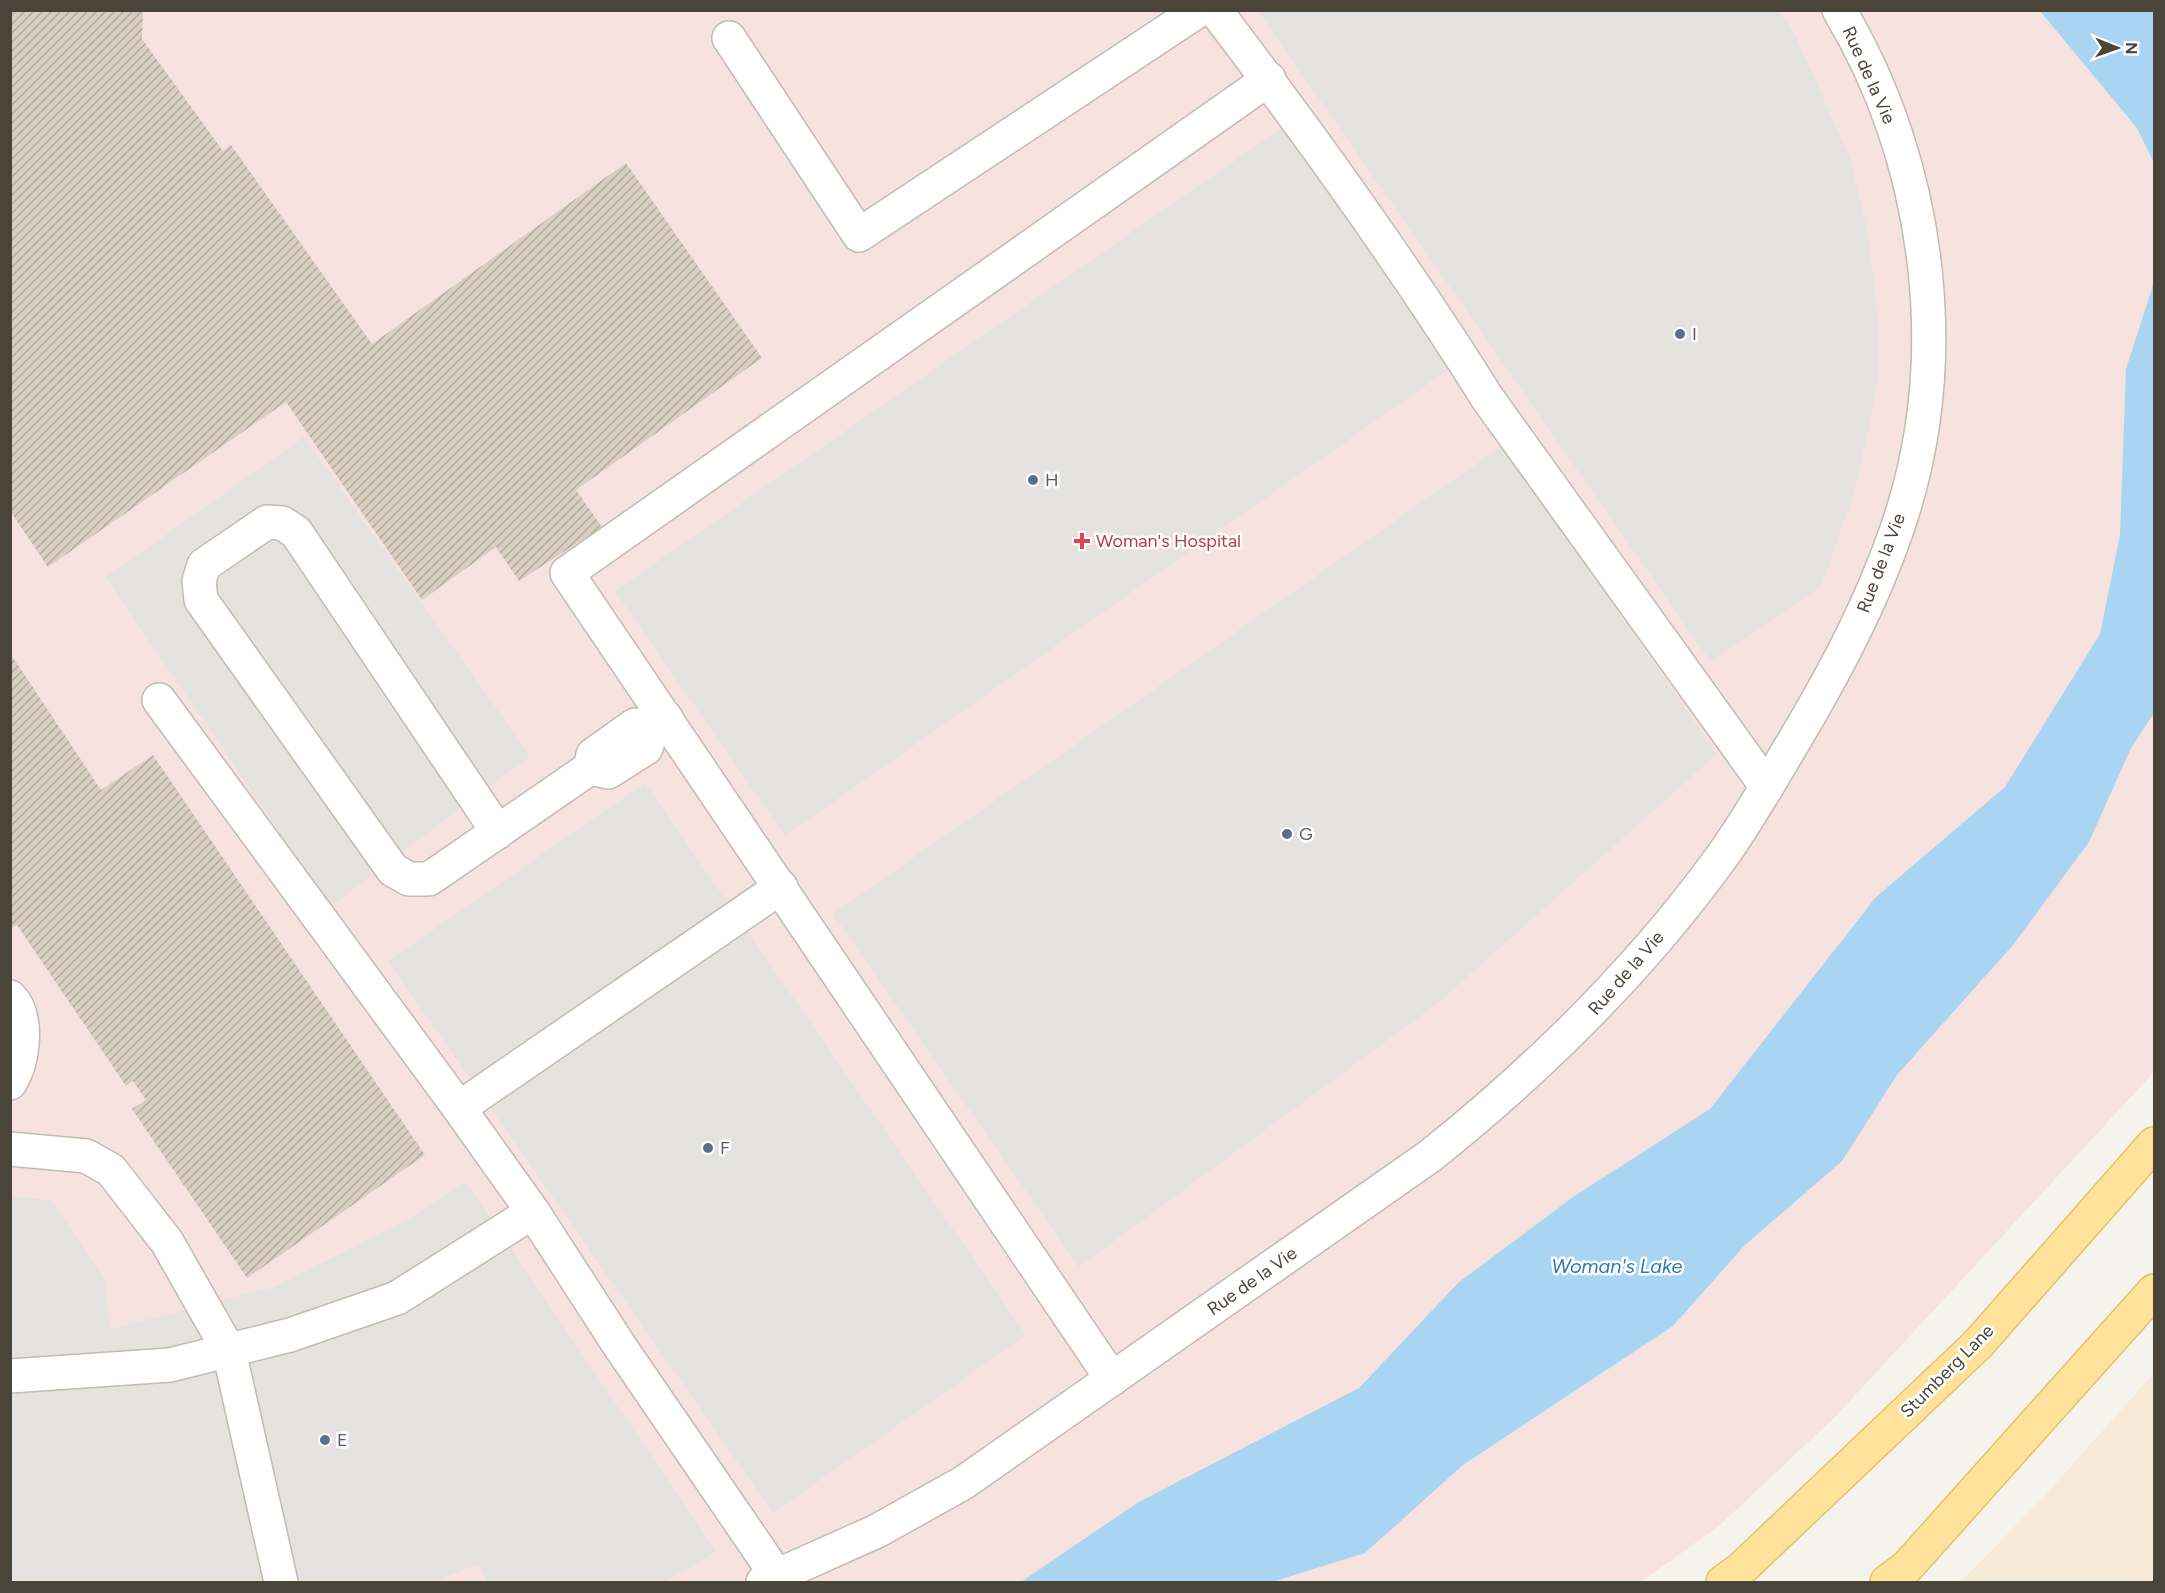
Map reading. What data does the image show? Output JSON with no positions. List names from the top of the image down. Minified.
{"streets":{"main road":["Stumberg Lane"],"street":["Rue de la Vie"]},"water":["Woman's Lake"],"places":{"other":["I","H","G","F","E"],"health":["Woman's Hospital"]},"north":"right"}
